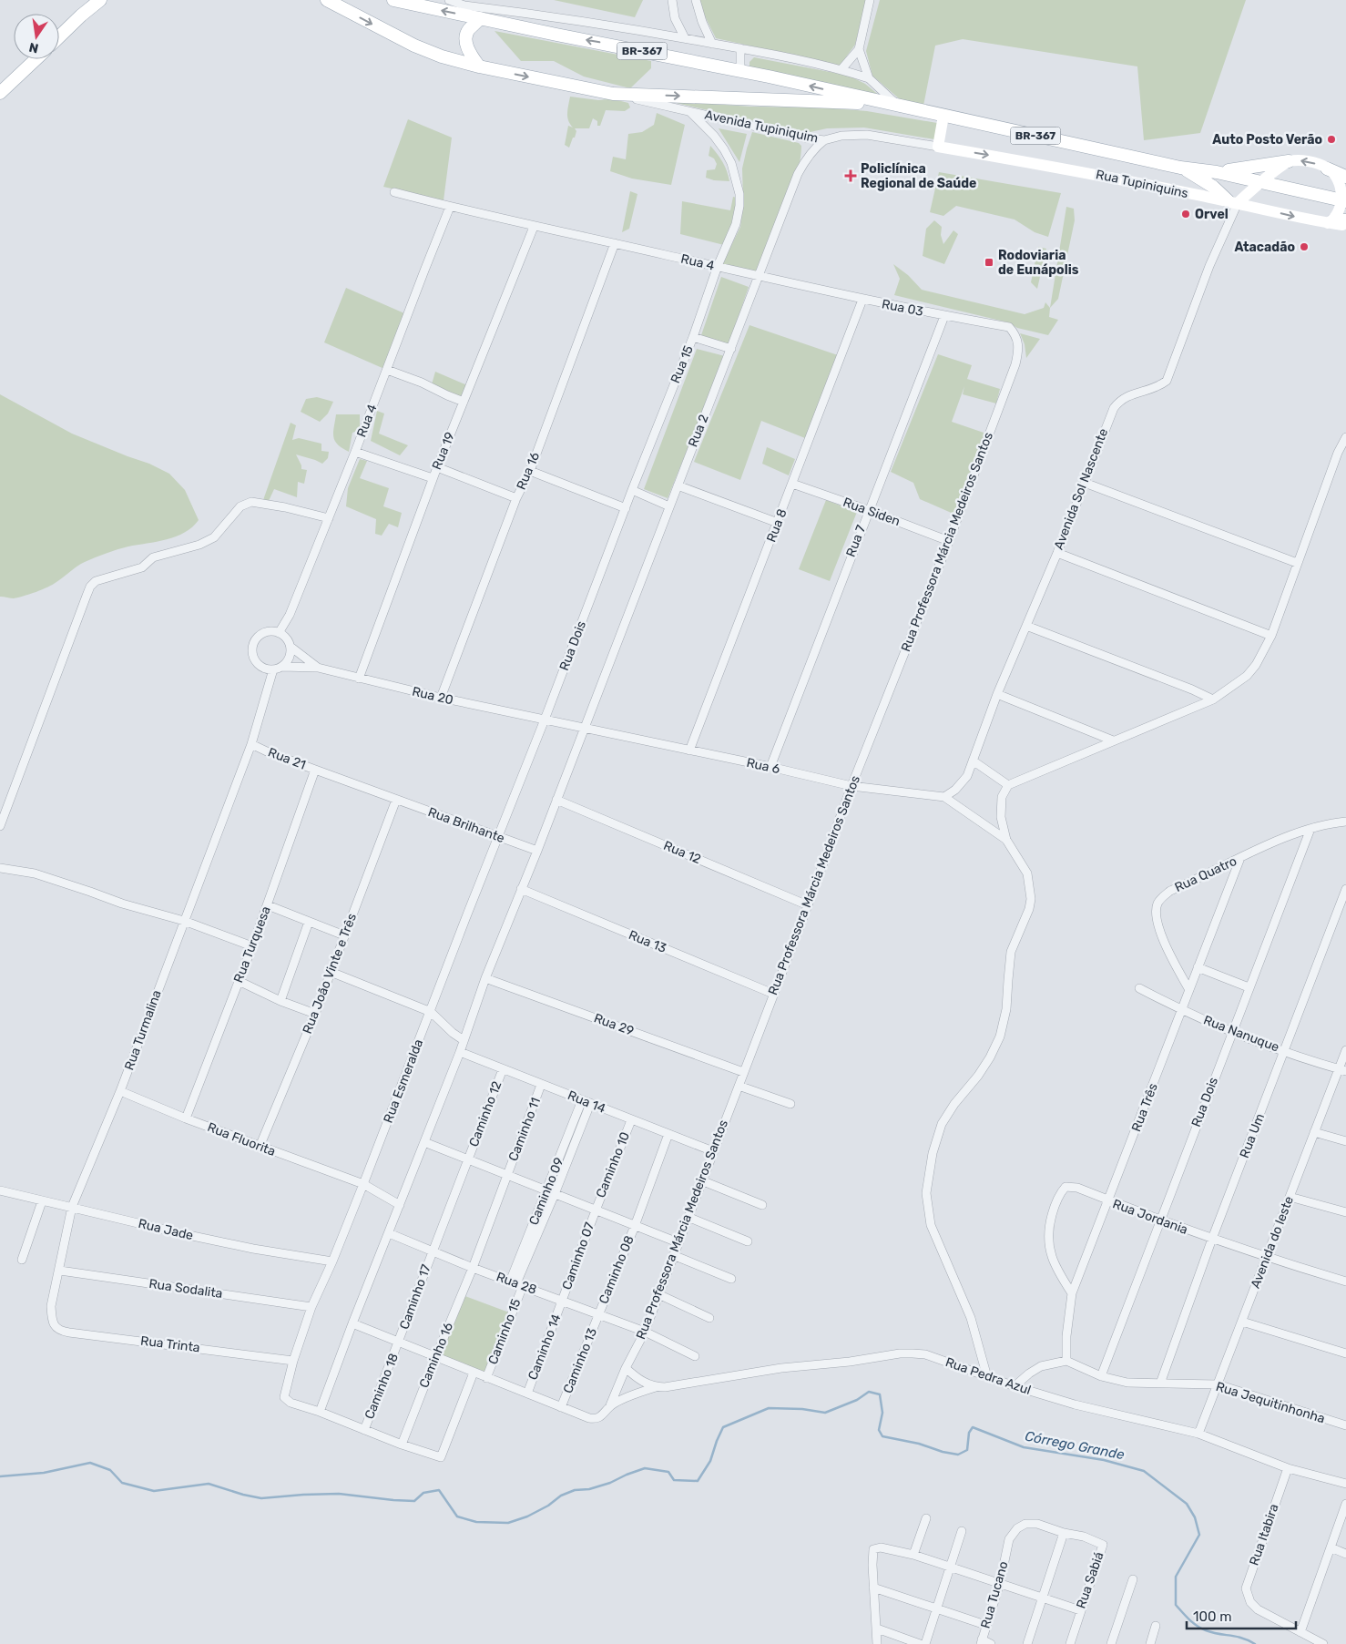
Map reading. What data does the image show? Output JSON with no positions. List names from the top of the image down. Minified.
{"streets":{"main road":["BR-367"],"street":["Avenida Tupiniquim","Rua Tupiniquins","Rua 4","Rua 03","Rua 15","Rua 2","Rua 19","Rua 16","Avenida Sol Nascente","Rua Siden","Rua 8","Rua 7","Rua Professora Márcia Medeiros Santos","Rua Dois","Rua 20","Rua 21","Rua 6","Rua Brilhante","Rua 12","Rua Quatro","Rua 13","Rua Turquesa","Rua João Vinte e Três","Rua 29","Rua Turmalina","Rua Nanuque","Rua Esmeralda","Rua 14","Rua Três","Caminho 12","Caminho 11","Rua Um","Rua Fluorita","Caminho 10","Caminho 09","Rua Jordania","Rua Jade","Avenida do leste","Caminho 07","Caminho 08","Rua 28","Rua Sodalita","Caminho 17","Caminho 15","Rua Trinta","Caminho 14","Caminho 16","Caminho 13","Rua Pedra Azul","Caminho 18","Rua Jequitinhonha","Rua Itabira","Rua Sabiá","Rua Tucano"]},"crossings":[["BR-367","Avenida Tupiniquim"],["Avenida Tupiniquim","Rua Tupiniquins"],["Avenida Tupiniquim","Rua 15"],["Avenida Tupiniquim","Rua 2"],["Rua Tupiniquins","Avenida Sol Nascente"],["Rua 4","Rua 03"],["Rua 4","Rua 15"],["Rua 4","Rua 2"],["Rua 4","Rua 19"],["Rua 4","Rua 16"],["Rua 4","Rua 20"],["Rua 4","Rua 21"],["Rua 03","Rua 2"],["Rua 03","Rua 8"],["Rua 03","Rua 7"],["Rua 03","Rua Professora Márcia Medeiros Santos"],["Rua 15","Rua Dois"],["Rua 2","Rua 20"],["Rua 2","Rua 6"],["Rua 2","Rua Brilhante"],["Rua 2","Rua 12"],["Rua 2","Rua 13"],["Rua 2","Rua 29"],["Rua 2","Rua Esmeralda"],["Rua 2","Rua 14"],["Rua 2","Rua Fluorita"],["Rua 2","Rua 28"],["Rua 19","Rua 20"],["Rua 16","Rua 20"],["Avenida Sol Nascente","Rua 6"],["Rua Siden","Rua 8"],["Rua Siden","Rua 7"],["Rua Siden","Rua Professora Márcia Medeiros Santos"],["Rua 8","Rua 6"],["Rua 7","Rua 6"],["Rua Professora Márcia Medeiros Santos","Rua 6"],["Rua Professora Márcia Medeiros Santos","Rua 12"],["Rua Professora Márcia Medeiros Santos","Rua 13"],["Rua Professora Márcia Medeiros Santos","Rua 29"],["Rua Professora Márcia Medeiros Santos","Rua 14"],["Rua Professora Márcia Medeiros Santos","Rua 28"],["Rua Dois","Rua 20"],["Rua Dois","Rua Quatro"],["Rua Dois","Rua Nanuque"],["Rua Dois","Rua Esmeralda"],["Rua Dois","Rua Jordania"],["Rua Dois","Rua Jequitinhonha"],["Rua 20","Rua 21"],["Rua 20","Rua 6"],["Rua 21","Rua Brilhante"],["Rua 21","Rua Turquesa"],["Rua 21","Rua João Vinte e Três"],["Rua 21","Rua Turmalina"],["Rua Brilhante","Rua João Vinte e Três"],["Rua Brilhante","Rua Esmeralda"],["Rua Quatro","Rua Três"],["Rua Turquesa","Rua Fluorita"],["Rua João Vinte e Três","Rua Fluorita"],["Rua Turmalina","Rua Fluorita"],["Rua Turmalina","Rua Jade"],["Rua Turmalina","Rua Sodalita"],["Rua Turmalina","Rua Trinta"],["Rua Nanuque","Rua Três"],["Rua Nanuque","Rua Um"],["Rua Nanuque","Avenida do leste"],["Rua Esmeralda","Rua Fluorita"],["Rua Esmeralda","Rua Jade"],["Rua Esmeralda","Rua Sodalita"],["Rua Esmeralda","Rua Trinta"],["Rua 14","Caminho 12"],["Rua 14","Caminho 11"],["Rua 14","Caminho 10"],["Rua 14","Caminho 09"],["Rua Três","Rua Jordania"],["Rua Três","Rua Jequitinhonha"],["Caminho 12","Rua 28"],["Caminho 12","Caminho 17"],["Caminho 11","Rua 28"],["Caminho 11","Caminho 16"],["Rua Um","Rua Jordania"],["Rua Um","Rua Jequitinhonha"],["Caminho 10","Caminho 07"],["Caminho 09","Rua 28"],["Caminho 09","Caminho 15"],["Rua Jordania","Avenida do leste"],["Avenida do leste","Rua Pedra Azul"],["Avenida do leste","Rua Jequitinhonha"],["Caminho 07","Rua 28"],["Caminho 07","Caminho 14"],["Caminho 08","Rua 28"],["Caminho 08","Caminho 13"],["Rua 28","Caminho 17"],["Rua 28","Caminho 15"],["Rua 28","Caminho 14"],["Rua 28","Caminho 16"],["Rua 28","Caminho 13"],["Caminho 17","Caminho 18"],["Rua Pedra Azul","Rua Itabira"],["Rua Sabiá","Rua Tucano"]],"one_way":["Rua Tupiniquins"],"water":["Córrego Grande"],"places":{"other":["Auto Posto Verão","Orvel","Atacadão"],"health":["Policlínica Regional de Saúde"],"transit":["Rodoviaria de Eunápolis"]},"scale_bar":"100 m","north":"bottom"}
